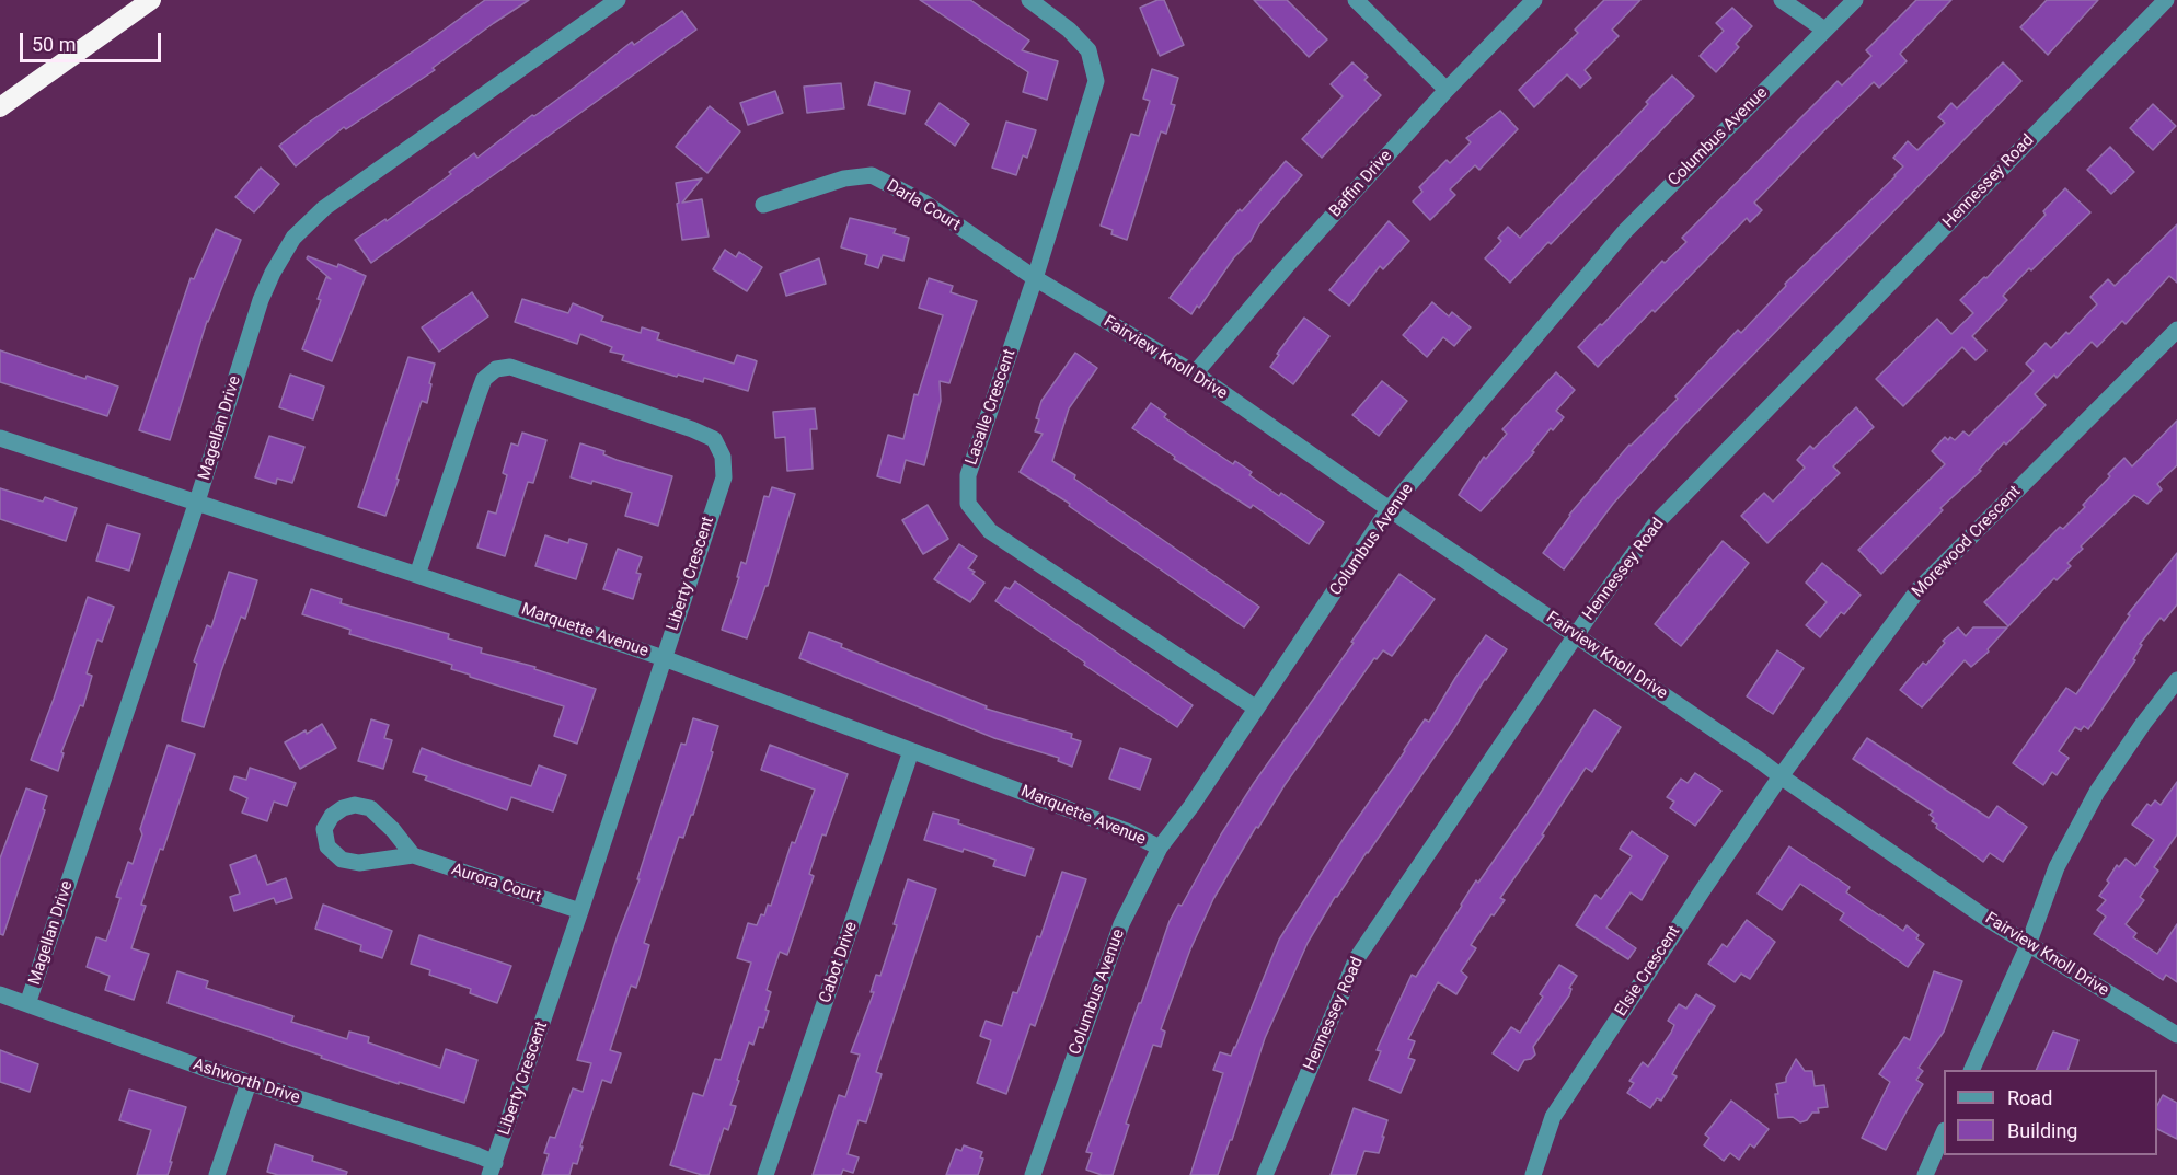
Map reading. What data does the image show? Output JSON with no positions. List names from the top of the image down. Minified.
{"streets":{"street":["Columbus Avenue","Hennessey Road","Baffin Drive","Darla Court","Fairview Knoll Drive","Lasalle Crescent","Magellan Drive","Morewood Crescent","Liberty Crescent","Marquette Avenue","Aurora Court","Cabot Drive","Elsie Crescent","Ashworth Drive"]},"crossings":[["Columbus Avenue","Fairview Knoll Drive"],["Columbus Avenue","Lasalle Crescent"],["Columbus Avenue","Marquette Avenue"],["Hennessey Road","Fairview Knoll Drive"],["Baffin Drive","Fairview Knoll Drive"],["Darla Court","Fairview Knoll Drive"],["Darla Court","Lasalle Crescent"],["Fairview Knoll Drive","Lasalle Crescent"],["Fairview Knoll Drive","Morewood Crescent"],["Fairview Knoll Drive","Elsie Crescent"],["Magellan Drive","Marquette Avenue"],["Magellan Drive","Ashworth Drive"],["Morewood Crescent","Elsie Crescent"],["Liberty Crescent","Marquette Avenue"],["Liberty Crescent","Aurora Court"],["Liberty Crescent","Ashworth Drive"],["Marquette Avenue","Cabot Drive"]],"legend":["Road","Building"],"scale_bar":"50 m"}
